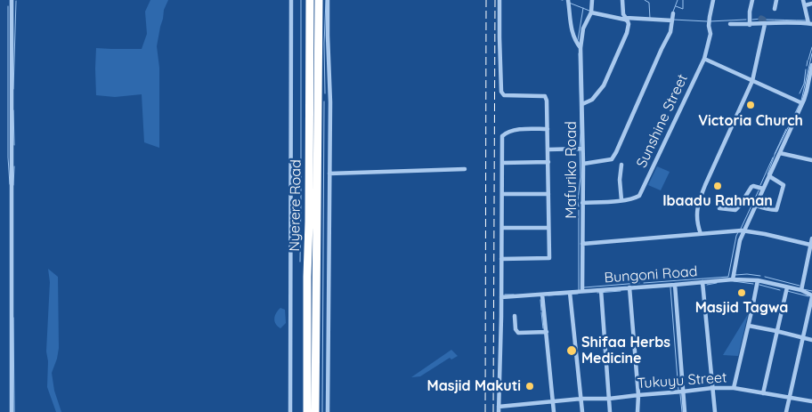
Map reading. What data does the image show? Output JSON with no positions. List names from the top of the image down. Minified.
{"streets":{"highway":["Nyerere Road"],"street":["Sunshine Street","Mafuriko Road","Bungoni Road","Tukuyu Street"]},"crossings":[["Sunshine Street","Mafuriko Road"],["Mafuriko Road","Bungoni Road"]],"places":["Victoria Church","Ibaadu Rahman","Masjid Tagwa","Shifaa Herbs Medicine","Masjid Makuti"]}
